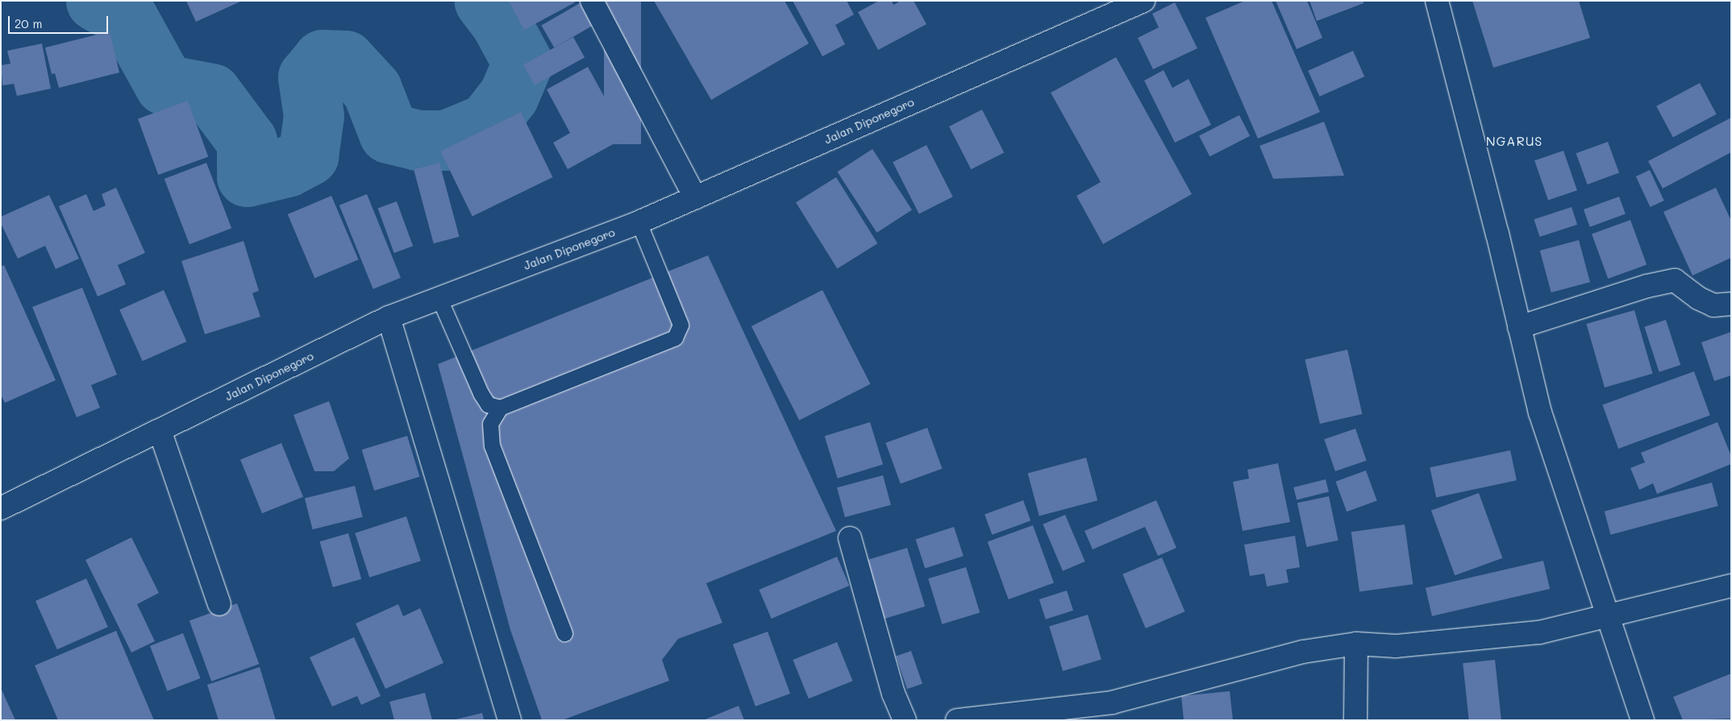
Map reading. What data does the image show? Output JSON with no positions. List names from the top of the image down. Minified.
{"streets":{"street":["Jalan Diponegoro"]},"districts":["NGARUS"],"scale_bar":"20 m"}
